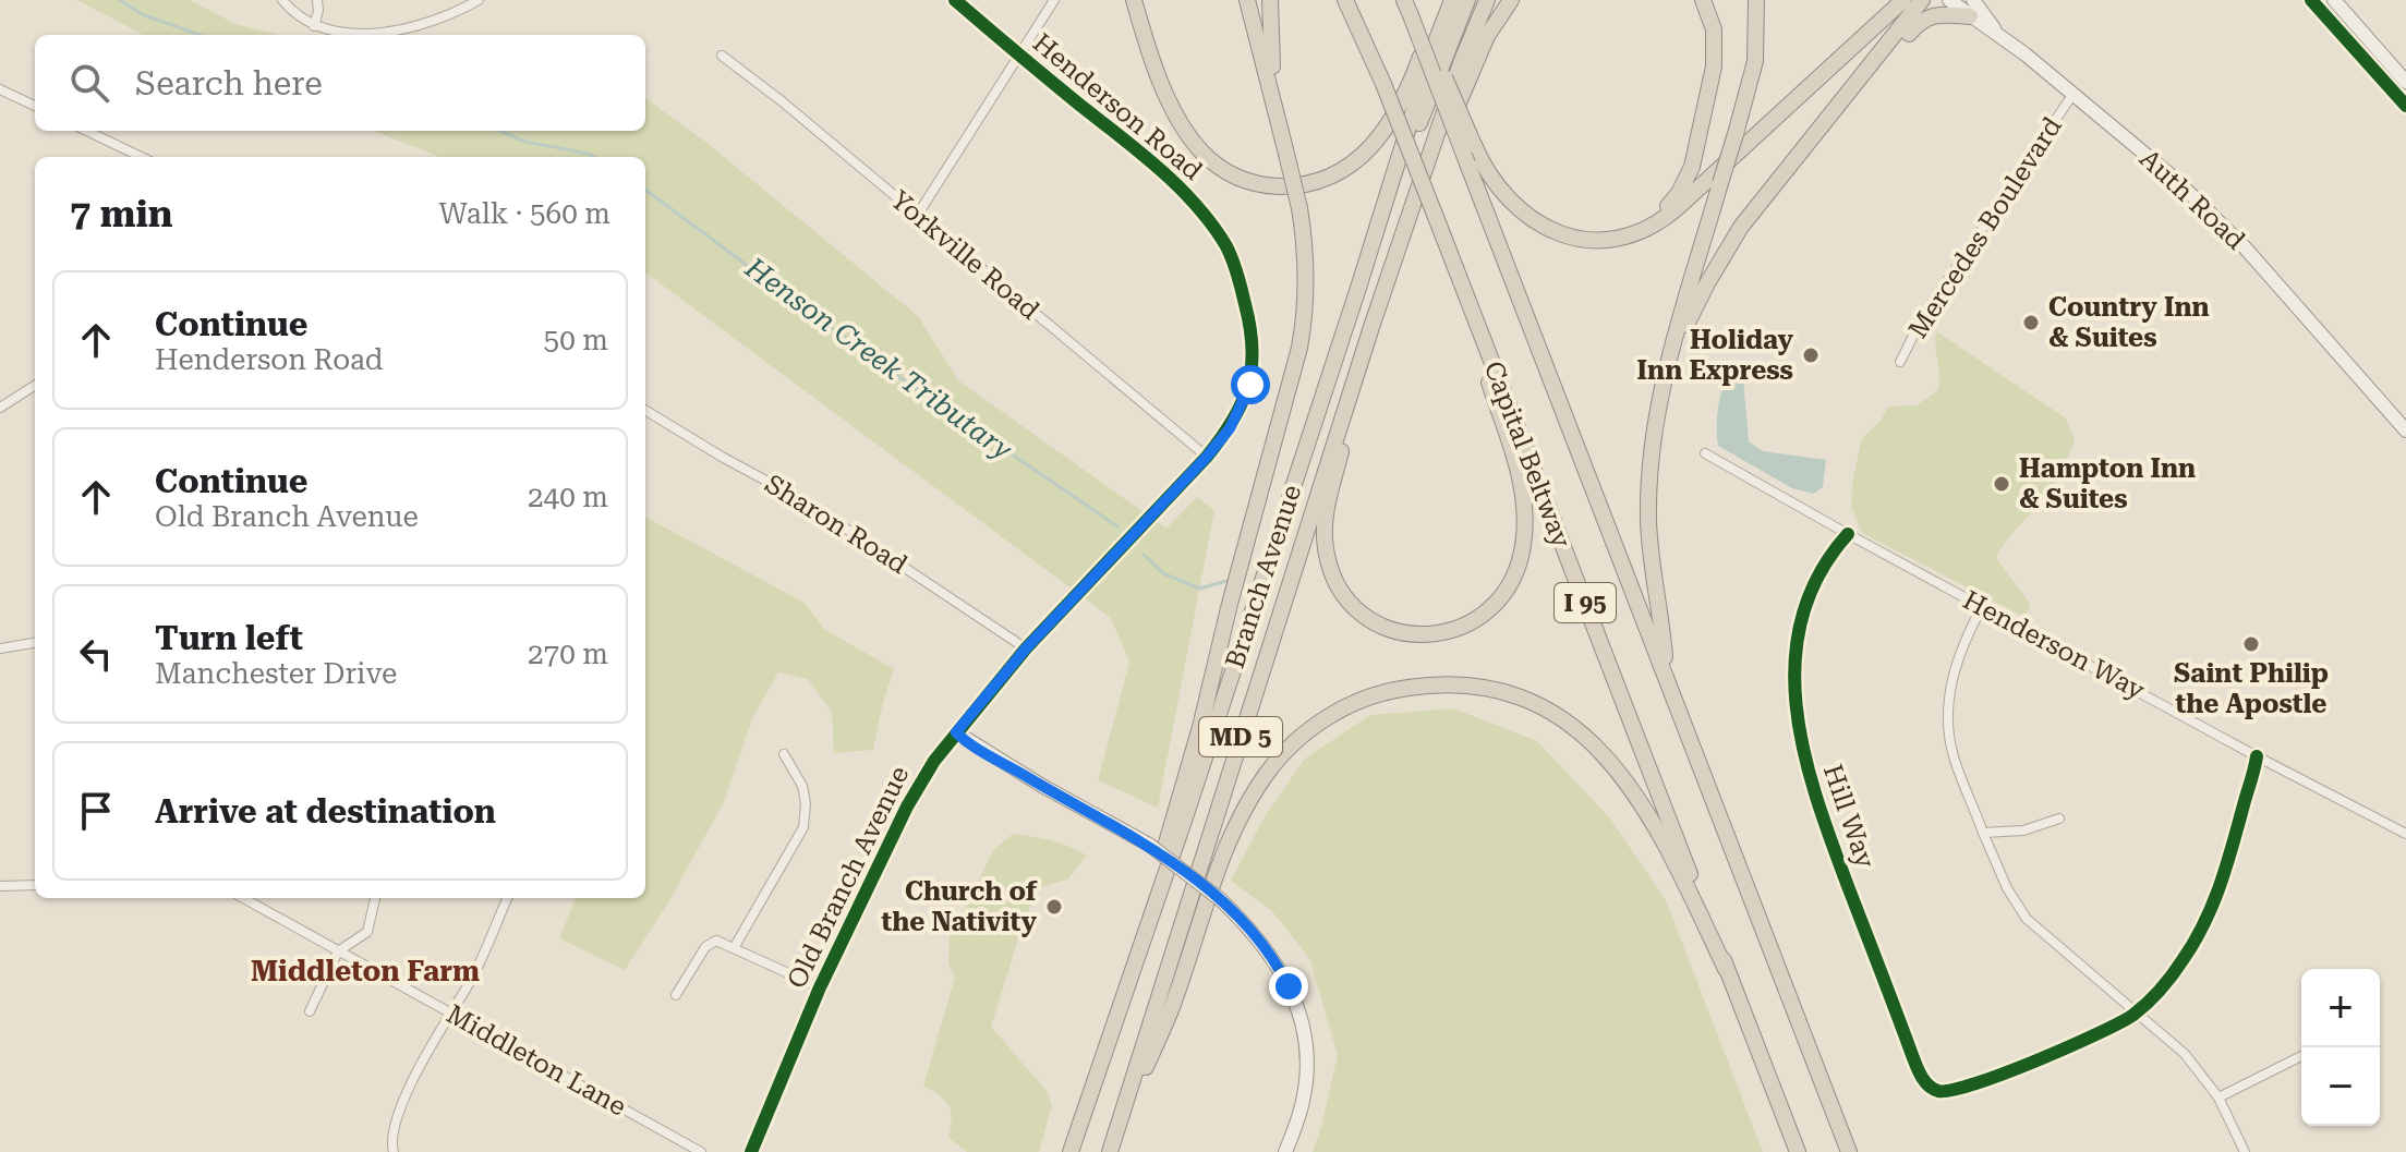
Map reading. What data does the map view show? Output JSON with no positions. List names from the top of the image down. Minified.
{"streets":{"highway":["Capital Beltway","Branch Avenue","I 95","MD 5"],"street":["Henderson Road","Auth Road","Mercedes Boulevard","Yorkville Road","Sharon Road","Henderson Way","Hill Way","Old Branch Avenue","Middleton Lane"]},"crossings":[["Henderson Road","Yorkville Road"],["Henderson Road","Old Branch Avenue"],["Auth Road","Mercedes Boulevard"],["Yorkville Road","Old Branch Avenue"],["Sharon Road","Old Branch Avenue"],["Henderson Way","Hill Way"]],"districts":["Middleton Farm"],"water":["Henson Creek Tributary"],"places":["Country Inn & Suites","Holiday Inn Express","Hampton Inn & Suites","Saint Philip the Apostle","Church of the Nativity"],"page":{"search":"Search here","heading":["7 min","Walk · 560 m"],"list":[["Continue","Henderson Road","50 m"],["Continue","Old Branch Avenue","240 m"],["Turn left","Manchester Drive","270 m"],"Arrive at destination"],"map_buttons":["+","−"]}}
